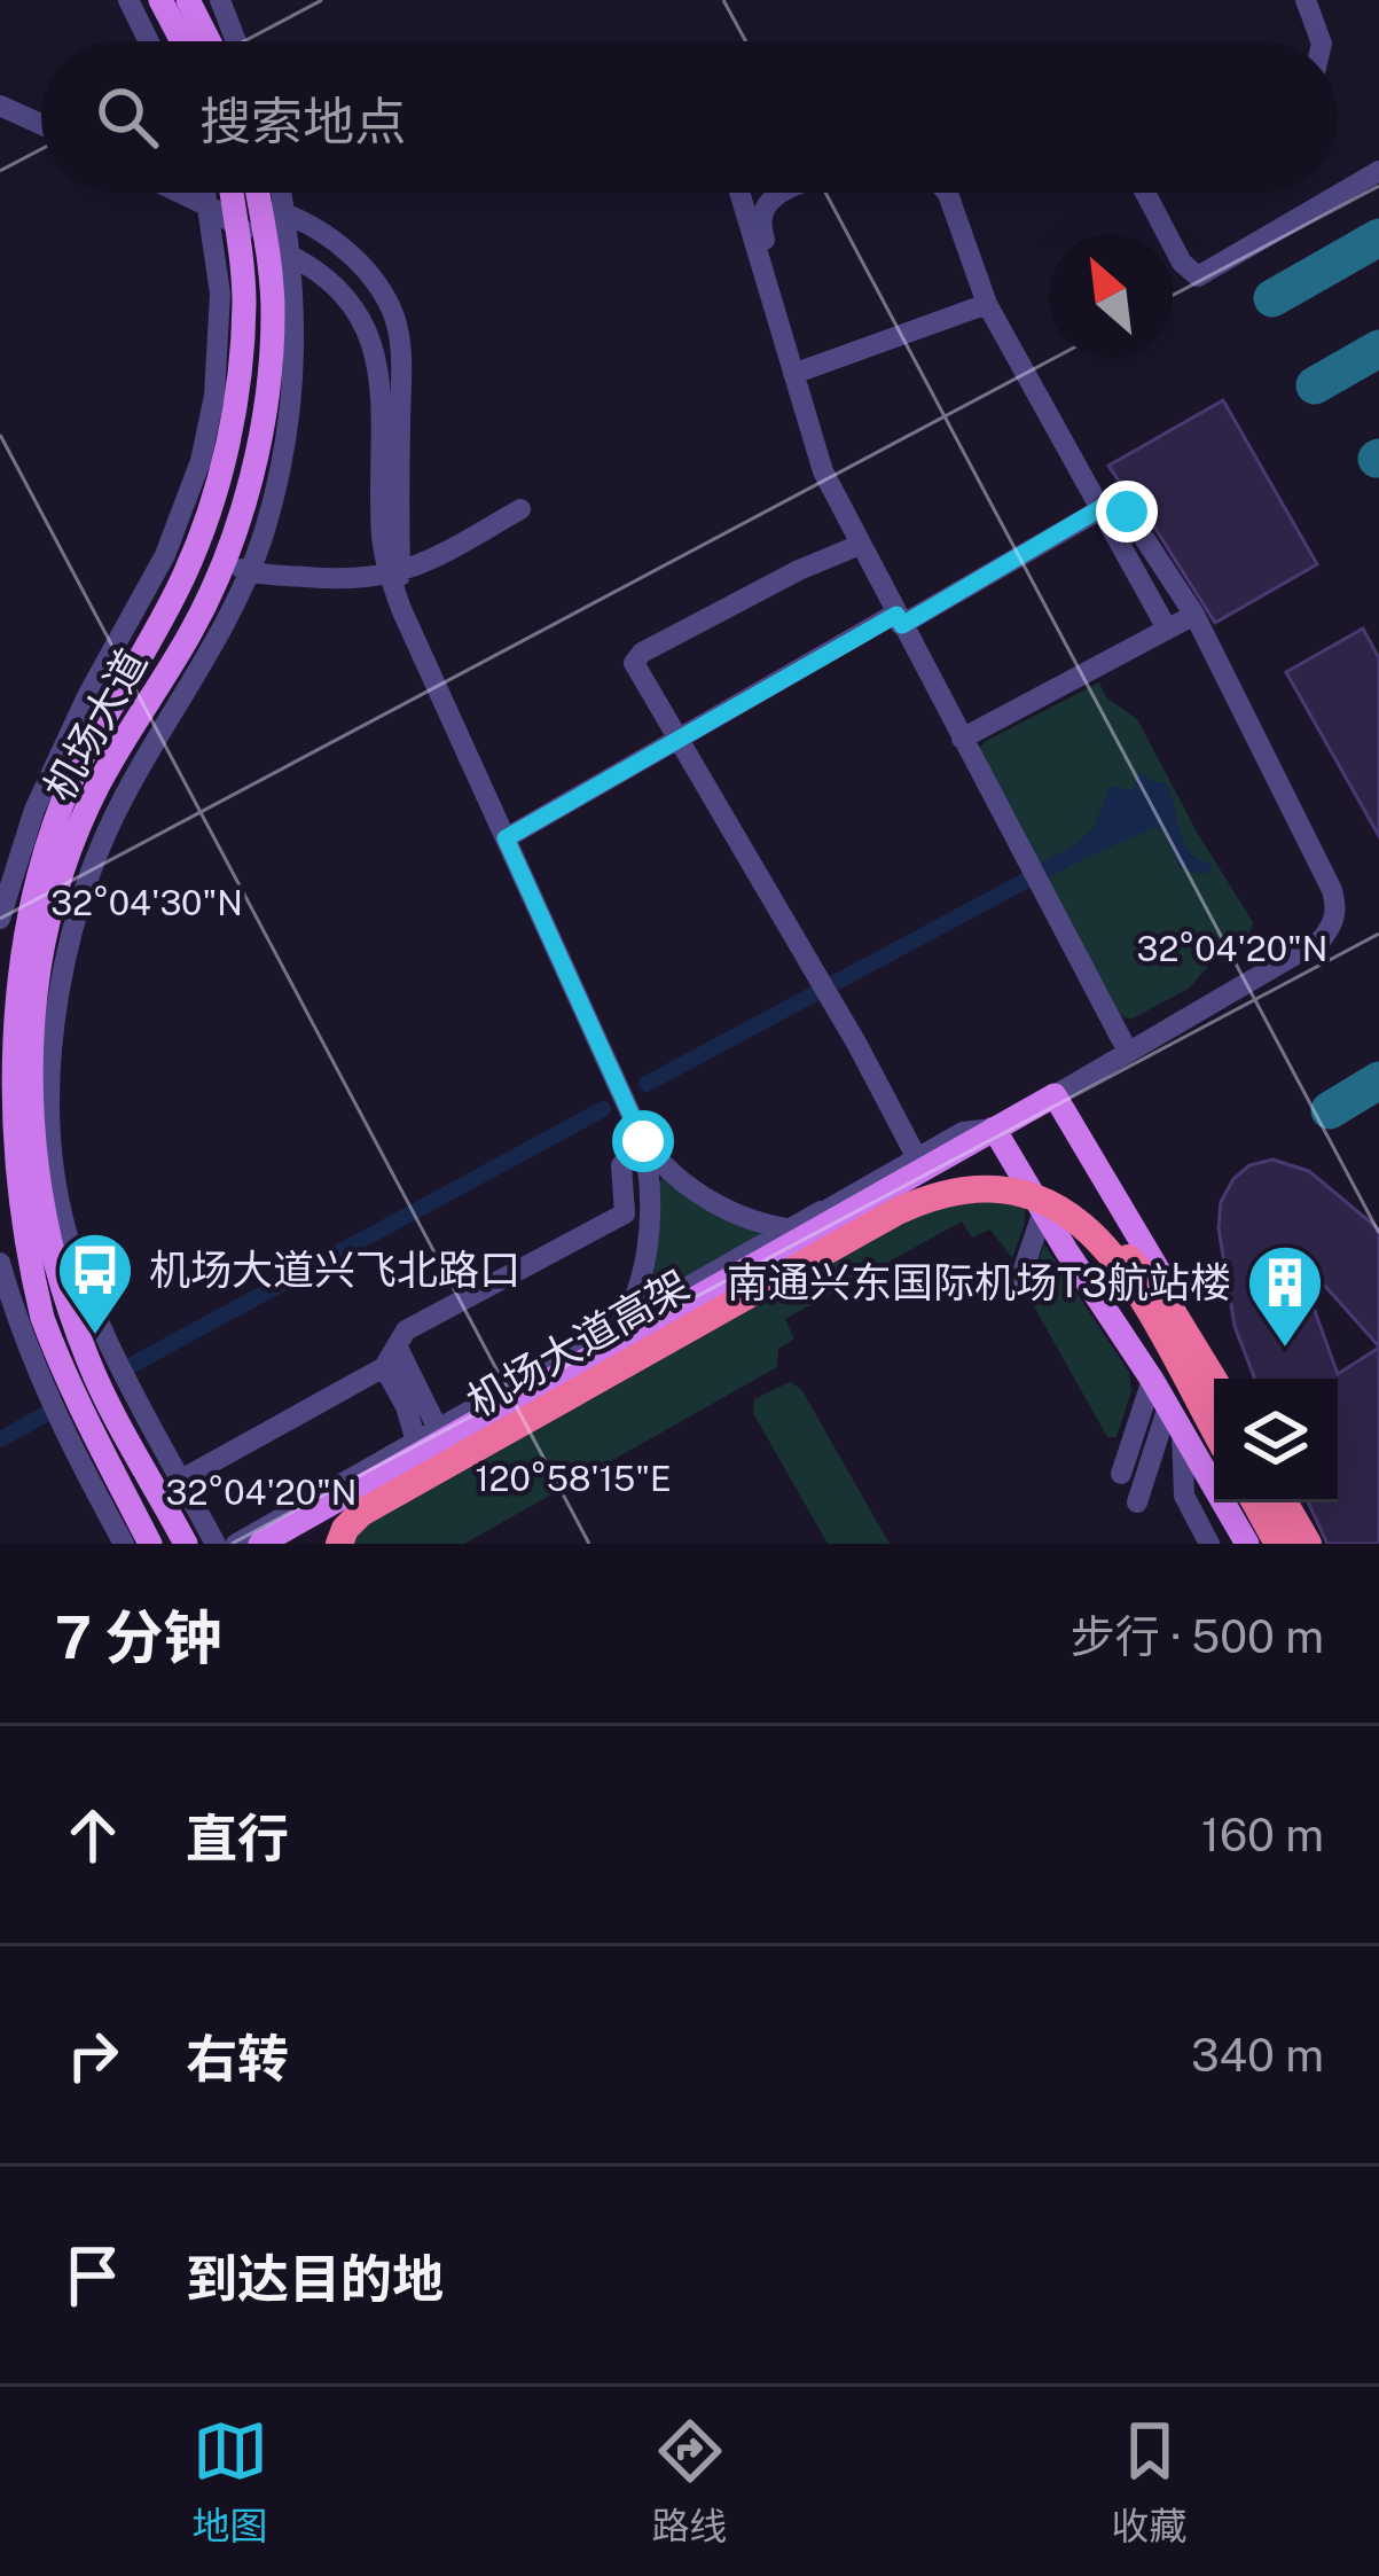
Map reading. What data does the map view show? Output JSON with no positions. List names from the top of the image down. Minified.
{"streets":{"highway":["机场大道高架"],"main road":["机场大道"]},"places":{"bus stop":["机场大道兴飞北路口"],"building":["南通兴东国际机场T3航站楼"]},"north":"top left","page":{"search":"搜索地点","heading":["7 分钟","步行 · 500 m"],"list":[["直行","160 m"],["右转","340 m"],"到达目的地"],"nav":["地图","路线","收藏"]},"coordinates":["32°04'30\"N","32°04'20\"N","120°58'15\"E"]}
